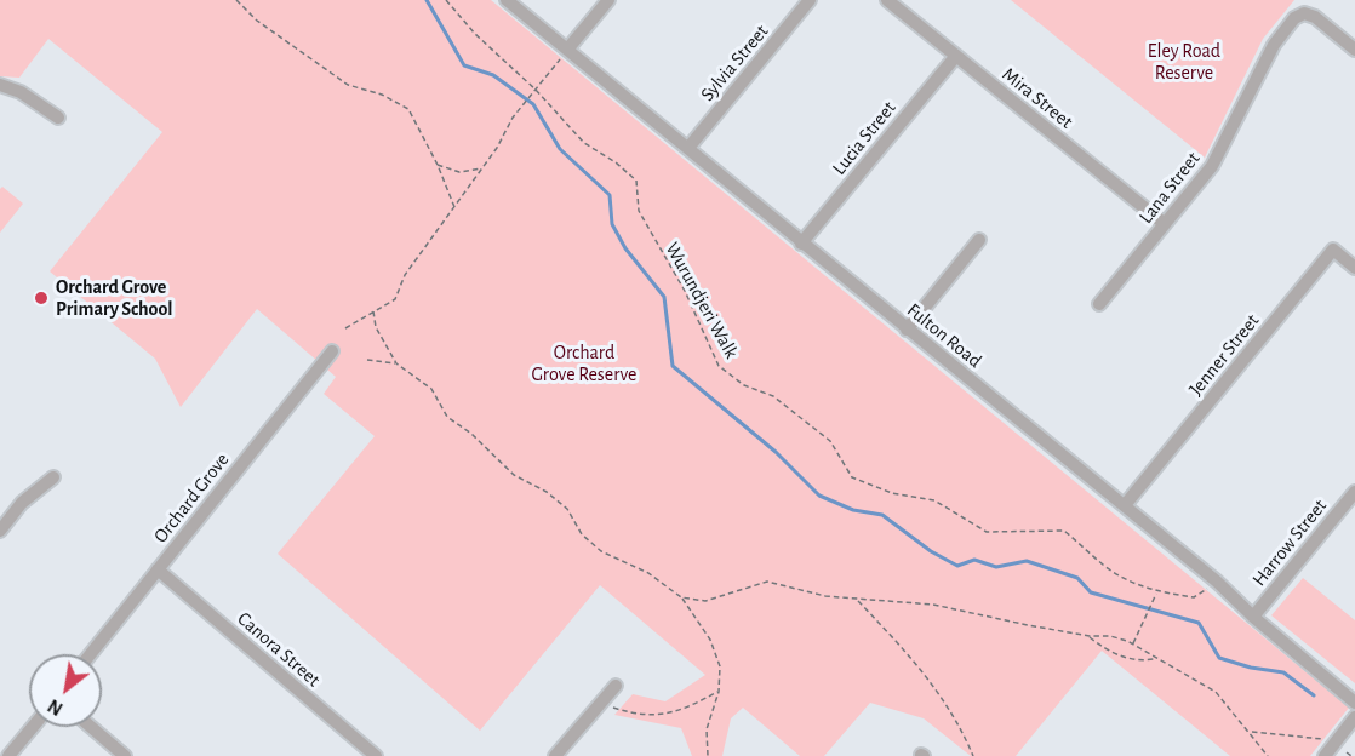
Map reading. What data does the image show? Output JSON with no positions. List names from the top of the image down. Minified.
{"streets":{"street":["Sylvia Street","Mira Street","Lucia Street","Lana Street","Fulton Road","Jenner Street","Orchard Grove","Harrow Street","Canora Street"],"path":["Wurundjeri Walk"]},"crossings":[["Sylvia Street","Fulton Road"],["Mira Street","Lucia Street"],["Mira Street","Lana Street"],["Lucia Street","Fulton Road"],["Wurundjeri Walk","Fulton Road"],["Fulton Road","Jenner Street"],["Fulton Road","Harrow Street"],["Orchard Grove","Canora Street"]],"parks":["Eley Road Reserve","Orchard Grove Reserve"],"places":["Orchard Grove Primary School"],"north":"bottom left"}
